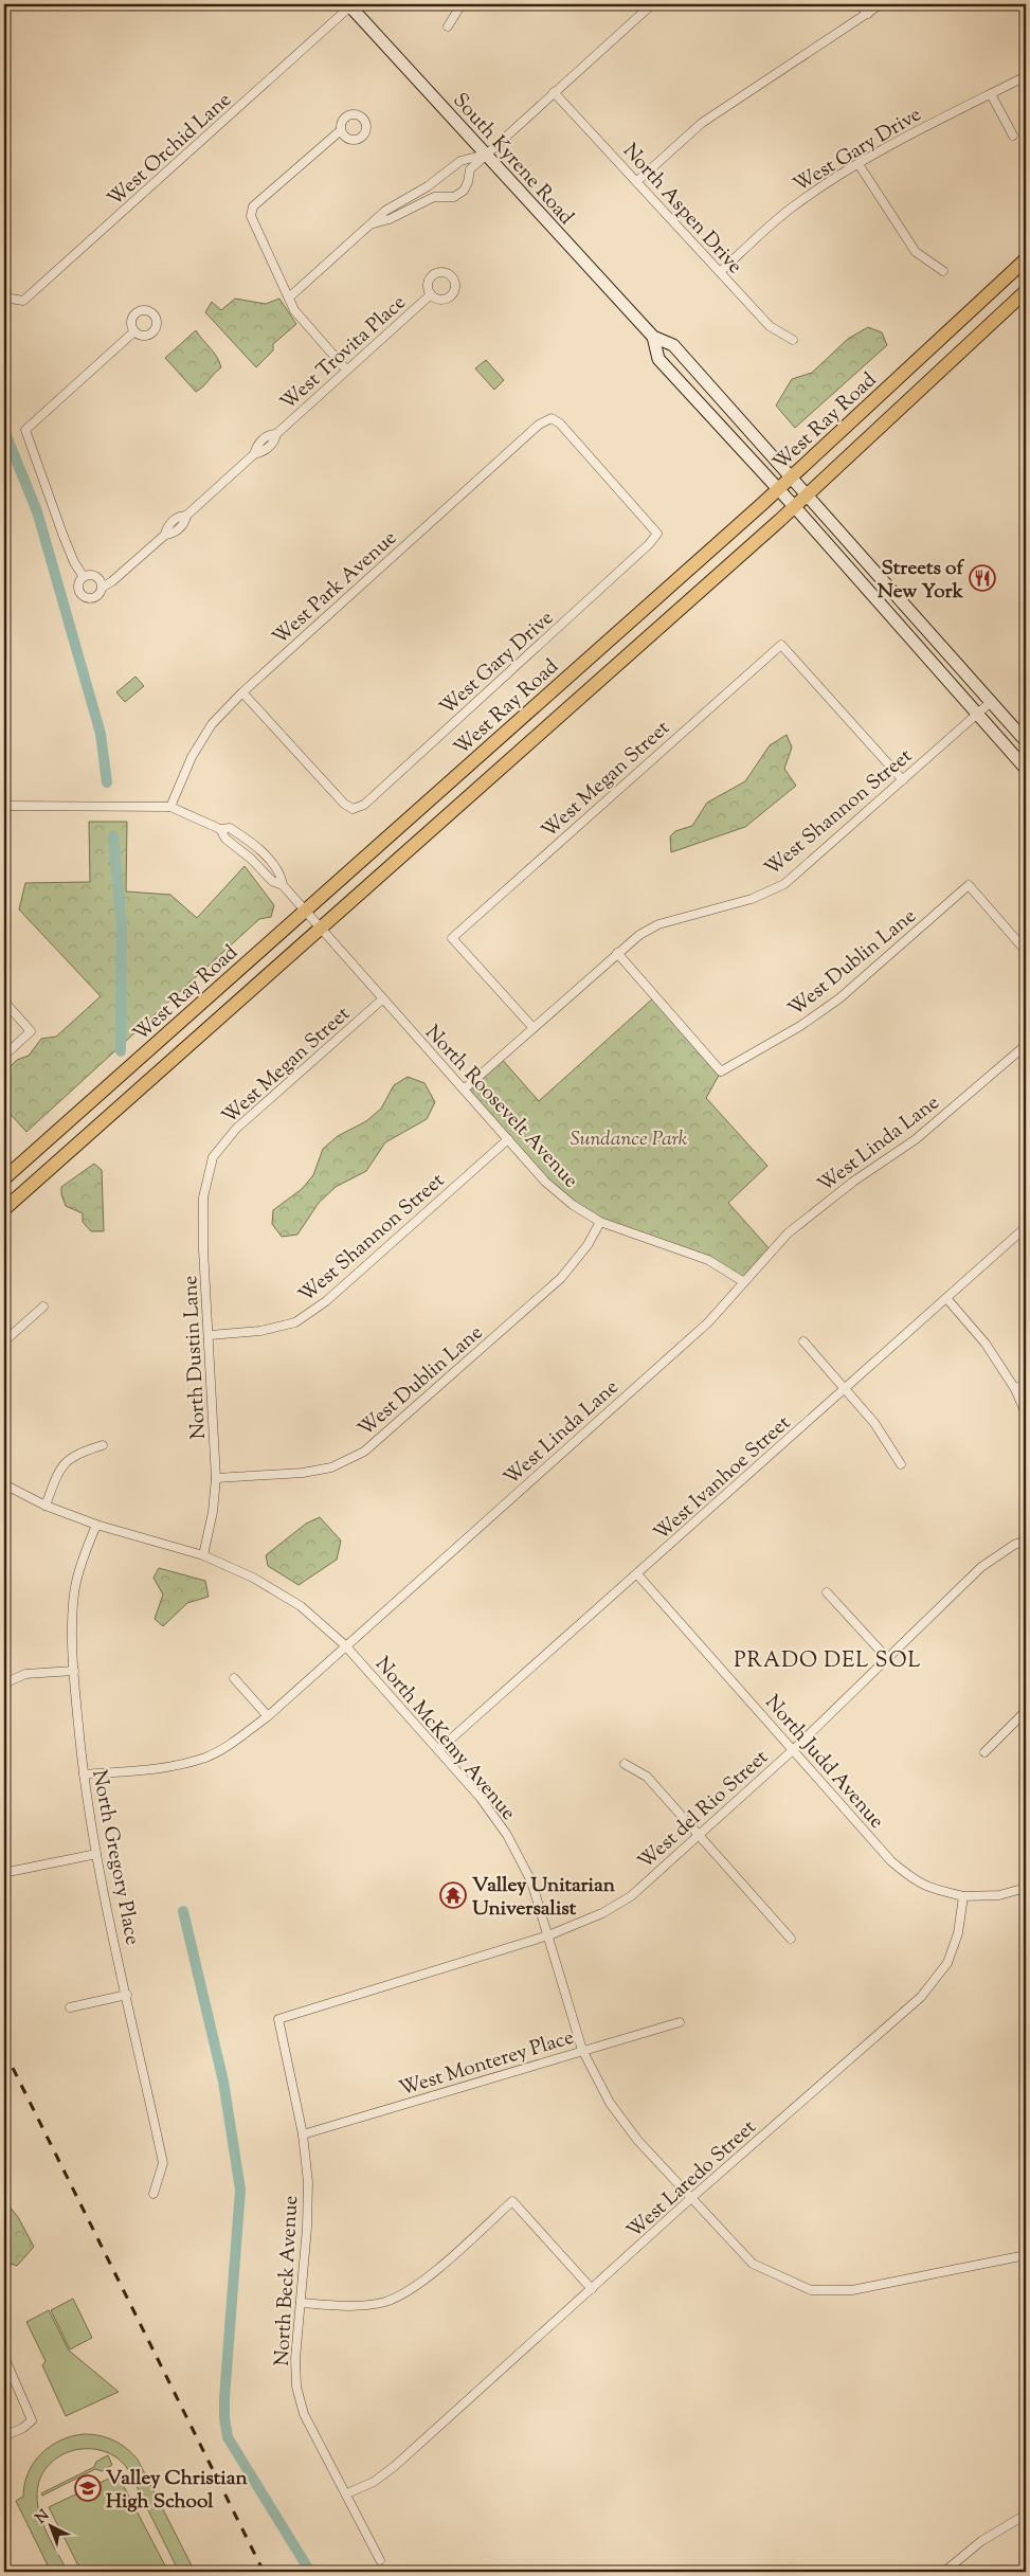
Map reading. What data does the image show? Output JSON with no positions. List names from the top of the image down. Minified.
{"streets":{"main road":["South Kyrene Road","West Ray Road"],"street":["West Orchid Lane","West Gary Drive","North Aspen Drive","West Trovita Place","West Park Avenue","West Megan Street","West Shannon Street","West Dublin Lane","North Roosevelt Avenue","West Linda Lane","North Dustin Lane","West Ivanhoe Street","North McKemy Avenue","North Judd Avenue","West del Rio Street","North Gregory Place","West Monterey Place","West Laredo Street","North Beck Avenue"]},"crossings":[["West Orchid Lane","South Kyrene Road"],["West Gary Drive","North Aspen Drive"],["West Gary Drive","West Park Avenue"],["South Kyrene Road","West Ray Road"],["South Kyrene Road","West Shannon Street"],["West Ray Road","North Roosevelt Avenue"],["West Park Avenue","North Roosevelt Avenue"],["West Megan Street","West Shannon Street"],["West Megan Street","North Roosevelt Avenue"],["West Megan Street","North Dustin Lane"],["West Shannon Street","West Dublin Lane"],["West Shannon Street","North Roosevelt Avenue"],["West Shannon Street","North Dustin Lane"],["West Dublin Lane","North Roosevelt Avenue"],["West Dublin Lane","North Dustin Lane"],["North Roosevelt Avenue","West Linda Lane"],["West Linda Lane","North McKemy Avenue"],["West Linda Lane","North Gregory Place"],["North Dustin Lane","North McKemy Avenue"],["West Ivanhoe Street","North McKemy Avenue"],["West Ivanhoe Street","North Judd Avenue"],["North McKemy Avenue","West del Rio Street"],["North McKemy Avenue","North Gregory Place"],["North McKemy Avenue","West Monterey Place"],["North McKemy Avenue","West Laredo Street"],["North Judd Avenue","West del Rio Street"],["North Judd Avenue","West Laredo Street"],["West del Rio Street","North Beck Avenue"],["West Monterey Place","North Beck Avenue"],["West Laredo Street","North Beck Avenue"]],"districts":["PRADO DEL SOL"],"parks":["Sundance Park"],"places":{"restaurant":["Streets of New York"],"temple":["Valley Unitarian Universalist"],"school or university":["Valley Christian High School"]},"north":"top left"}
